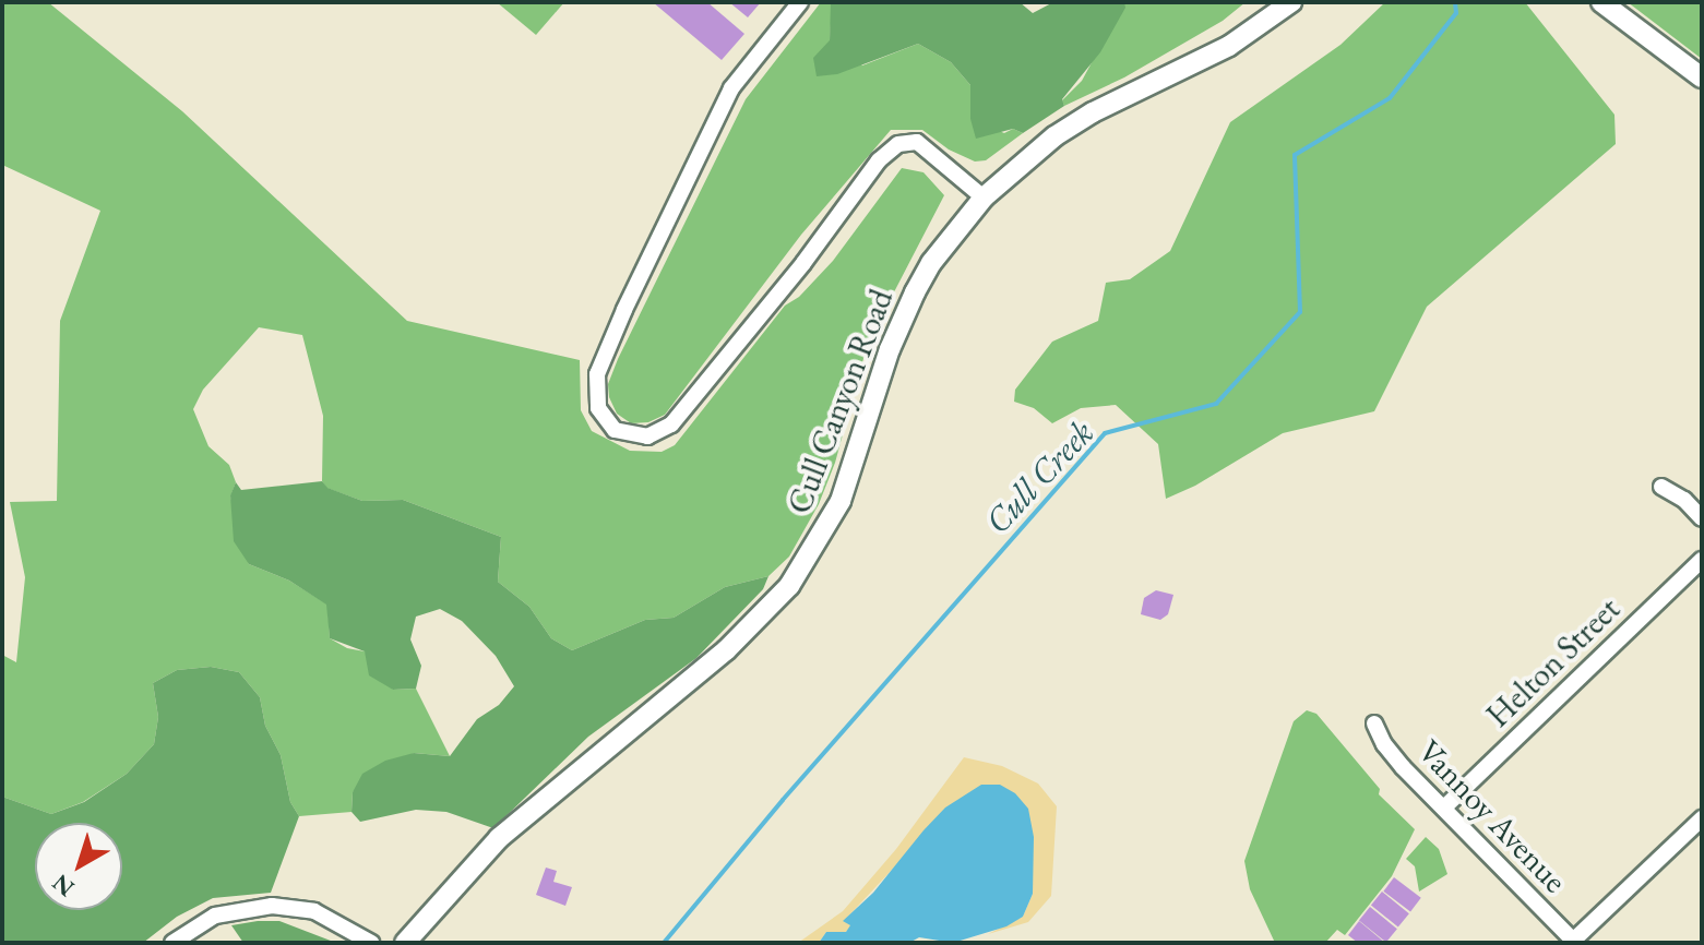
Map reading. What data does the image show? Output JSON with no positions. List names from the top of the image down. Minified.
{"streets":{"street":["Cull Canyon Road","Helton Street","Vannoy Avenue"]},"crossings":[["Helton Street","Vannoy Avenue"]],"water":["Cull Creek"],"north":"bottom left"}
